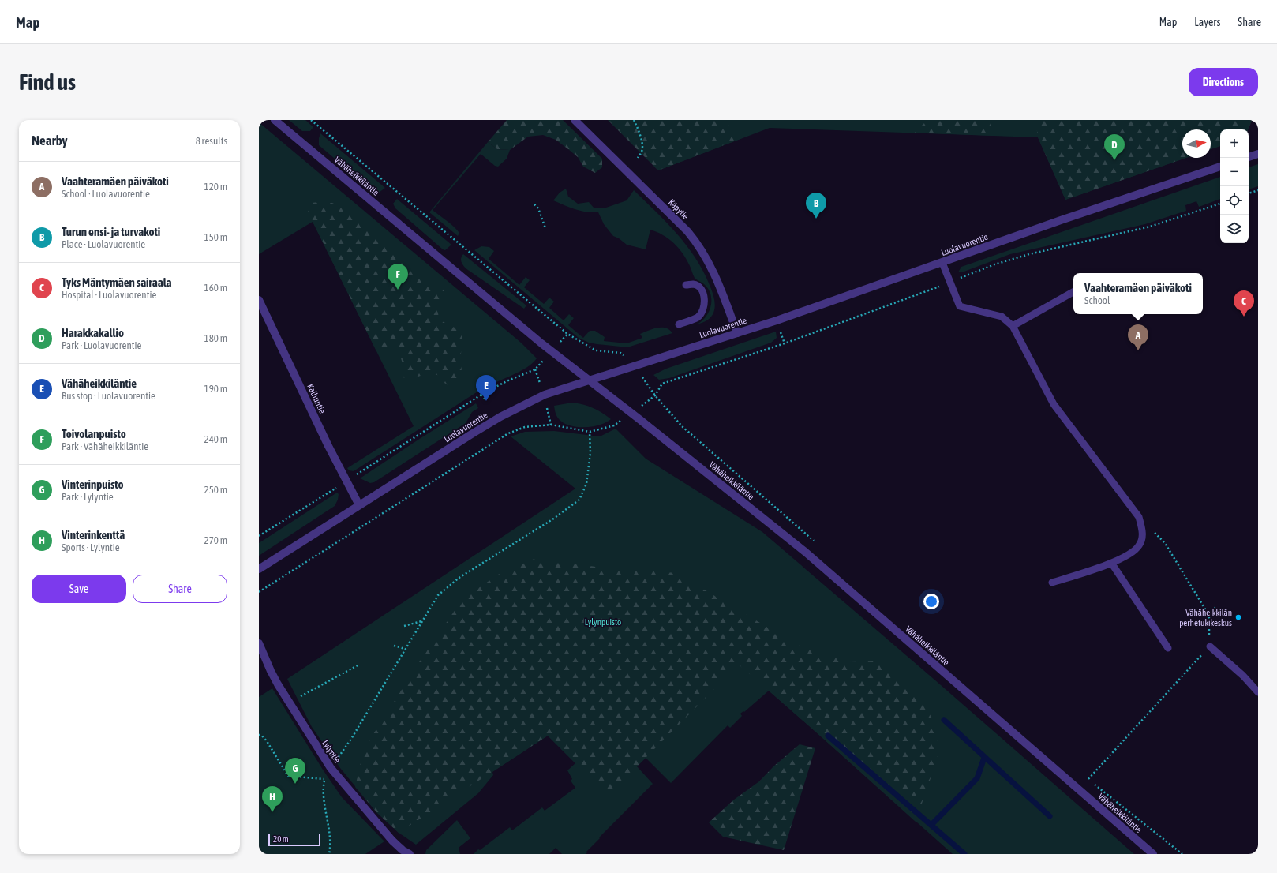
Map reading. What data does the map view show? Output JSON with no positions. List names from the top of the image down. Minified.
{"streets":{"street":["Vähäheikkiläntie","Käpytie","Luolavuorentie","Kalhuntie","Lylyntie"]},"crossings":[["Vähäheikkiläntie","Luolavuorentie"],["Käpytie","Luolavuorentie"],["Luolavuorentie","Kalhuntie"]],"parks":["Lylynpuisto"],"places":["Vähäheikkilän perhetukikeskus"],"scale_bar":"20 m","north":"right","page":{"header":"Map","nav":["Map","Layers","Share"],"buttons":["Directions",["Save","Share"]],"title":"Find us","heading":["Nearby","8 results"],"map_buttons":["+","−"],"pins":["D","B","F","C","A","E","G","H"],"list":[{"mark":"A","name":"Vaahteramäen päiväkoti","note":"School · Luolavuorentie","value":"120 m"},{"mark":"B","name":"Turun ensi- ja turvakoti","note":"Place · Luolavuorentie","value":"150 m"},{"mark":"C","name":"Tyks Mäntymäen sairaala","note":"Hospital · Luolavuorentie","value":"160 m"},{"mark":"D","name":"Harakkakallio","note":"Park · Luolavuorentie","value":"180 m"},{"mark":"E","name":"Vähäheikkiläntie","note":"Bus stop · Luolavuorentie","value":"190 m"},{"mark":"F","name":"Toivolanpuisto","note":"Park · Vähäheikkiläntie","value":"240 m"},{"mark":"G","name":"Vinterinpuisto","note":"Park · Lylyntie","value":"250 m"},{"mark":"H","name":"Vinterinkenttä","note":"Sports · Lylyntie","value":"270 m"}],"popup":["Vaahteramäen päiväkoti","School"],"scale":"20 m"}}
